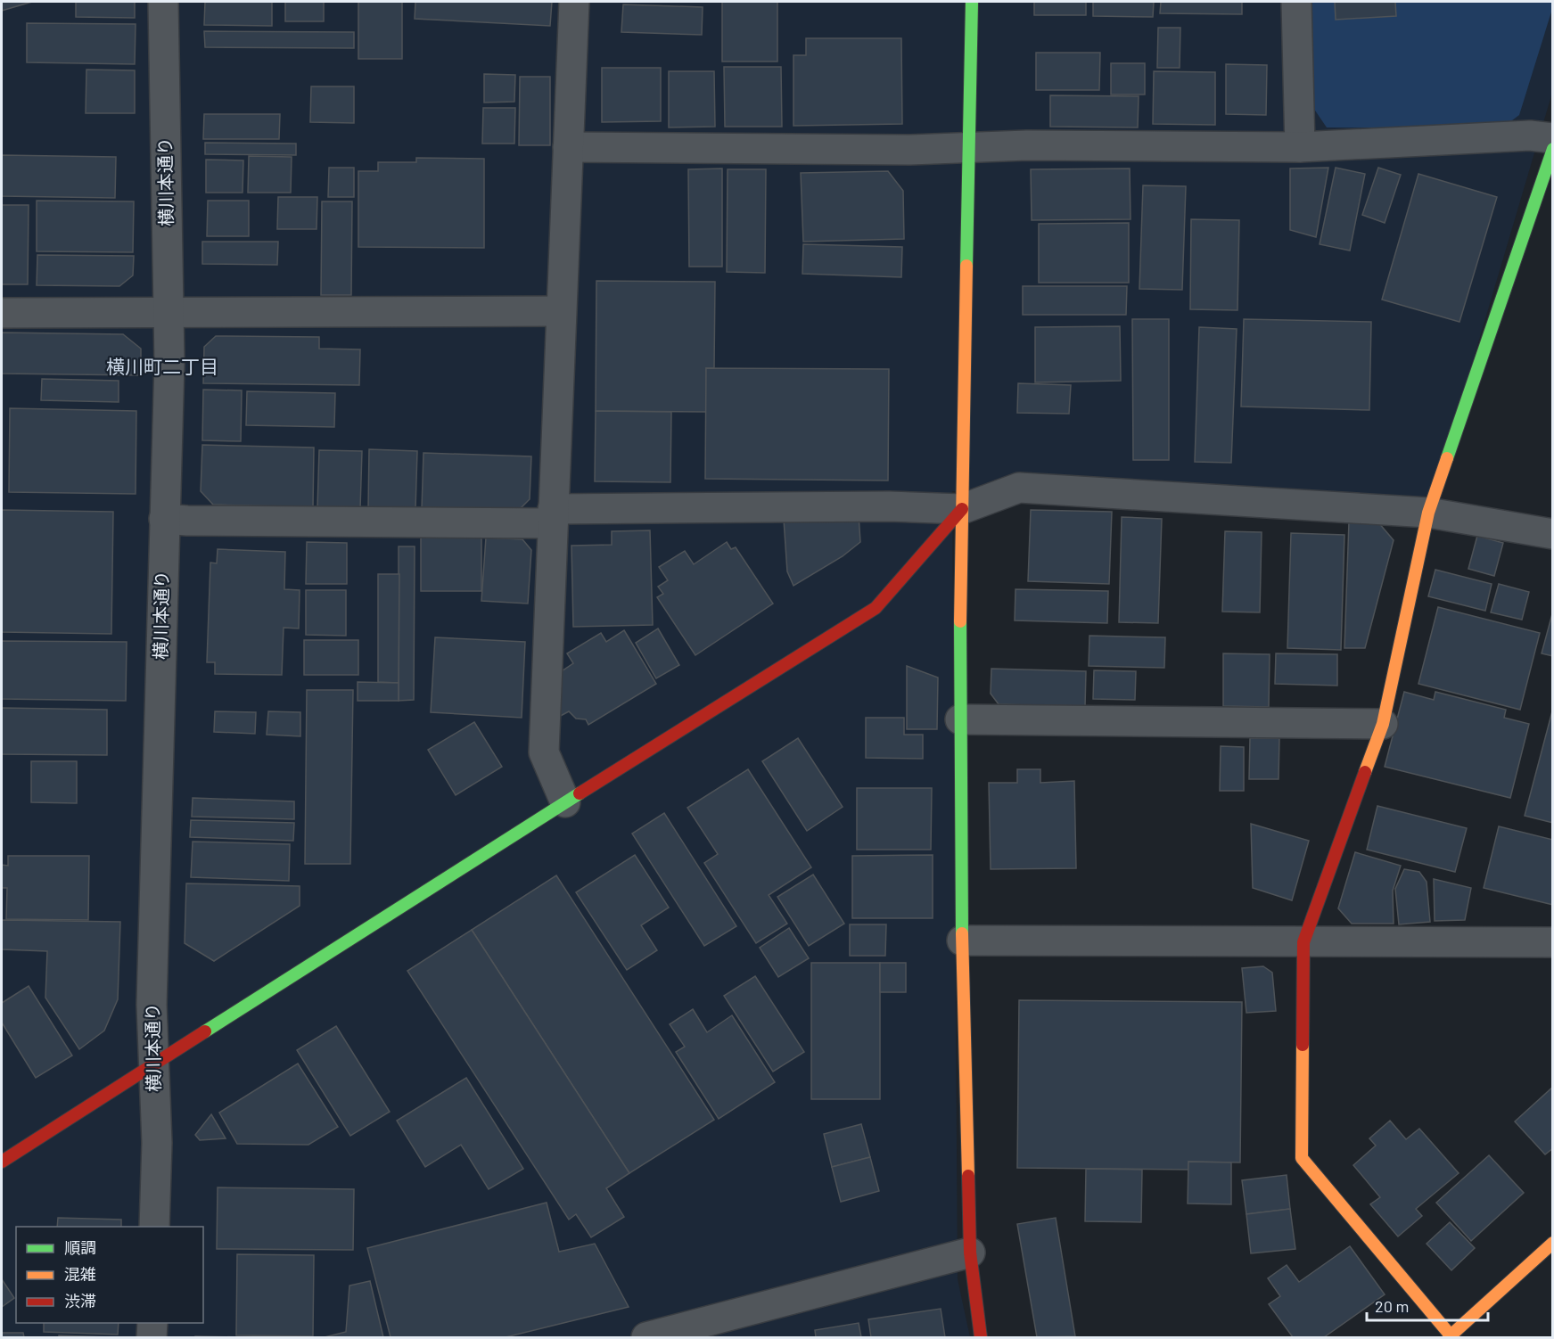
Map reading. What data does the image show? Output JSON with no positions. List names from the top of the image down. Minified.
{"streets":{"street":["横川本通り"]},"districts":["横川町二丁目"],"legend":["順調","混雑","渋滞"],"scale_bar":"20 m"}
